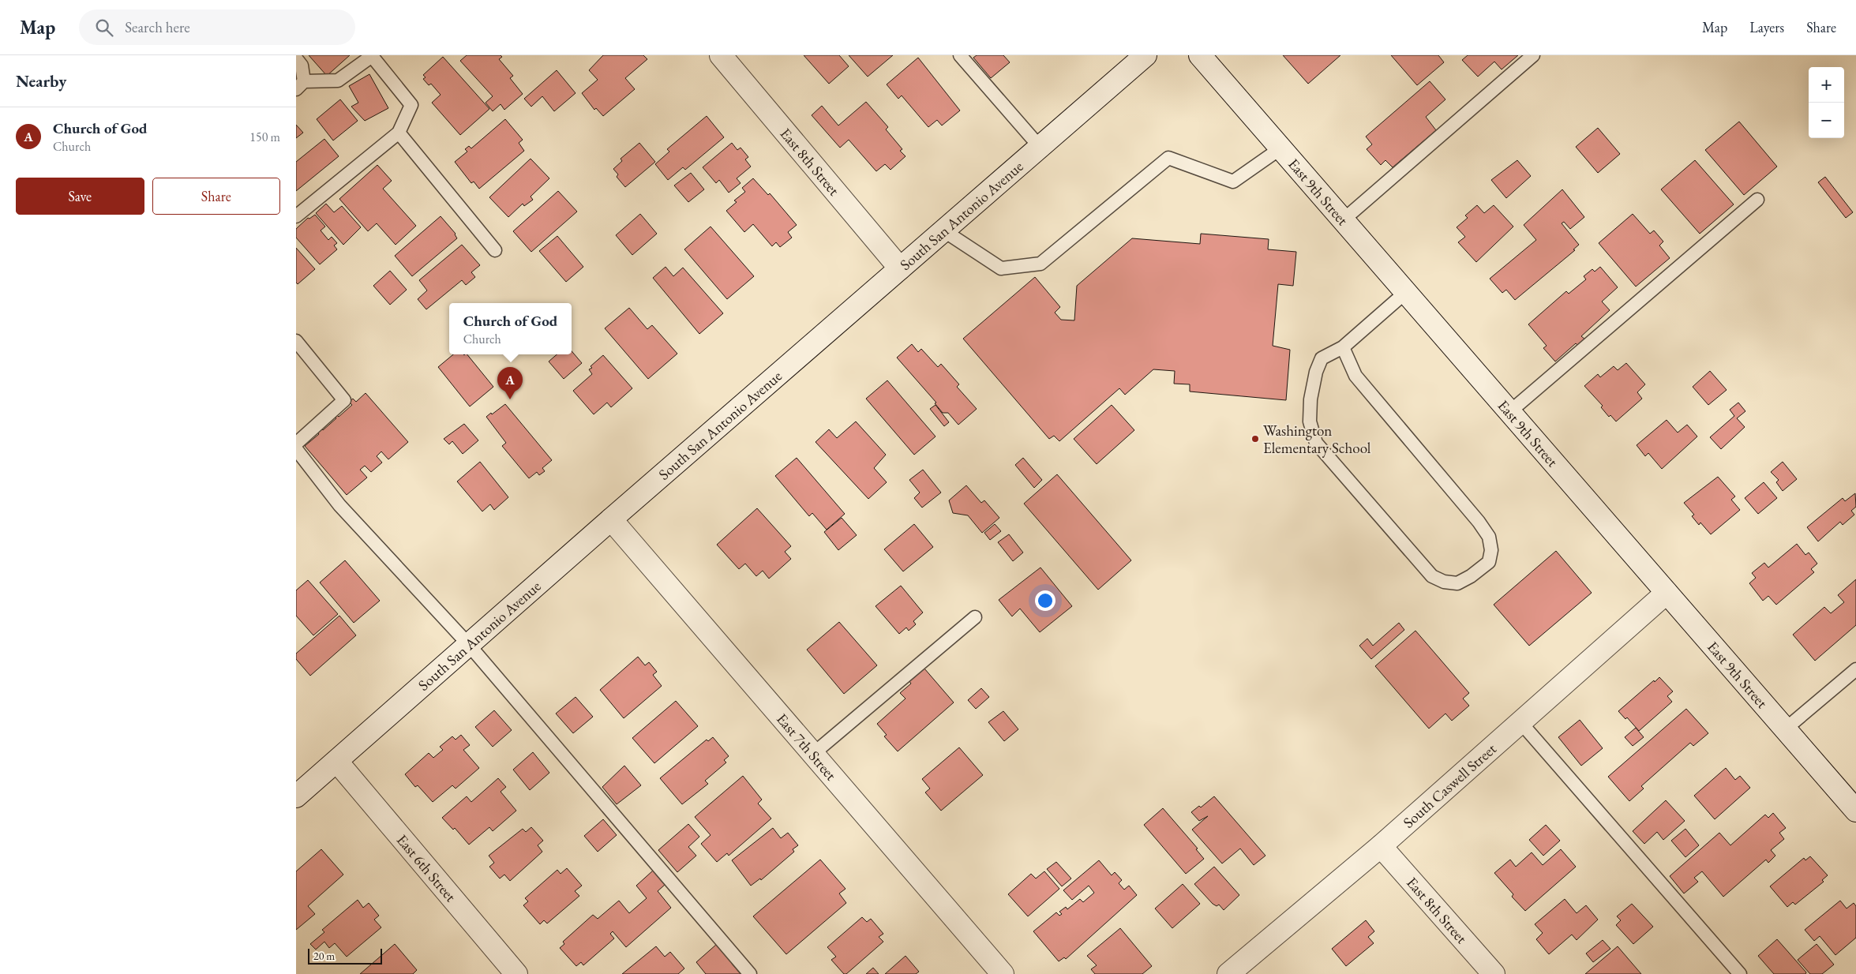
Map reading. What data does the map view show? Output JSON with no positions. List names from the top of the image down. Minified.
{"streets":{"street":["East 8th Street","East 9th Street","South San Antonio Avenue","East 7th Street","South Caswell Street","East 6th Street"]},"crossings":[["East 8th Street","South San Antonio Avenue"],["East 8th Street","South Caswell Street"],["East 9th Street","South Caswell Street"],["South San Antonio Avenue","East 7th Street"],["South San Antonio Avenue","East 6th Street"]],"places":["Washington Elementary School"],"scale_bar":"20 m","page":{"header":"Map","search":"Search here","nav":["Map","Layers","Share"],"heading":"Nearby","map_buttons":["+","−"],"list":[{"mark":"A","name":"Church of God","note":"Church","value":"150 m"}],"buttons":["Save","Share"],"popup":["Church of God","Church"],"pins":"A","scale":"20 m"}}
